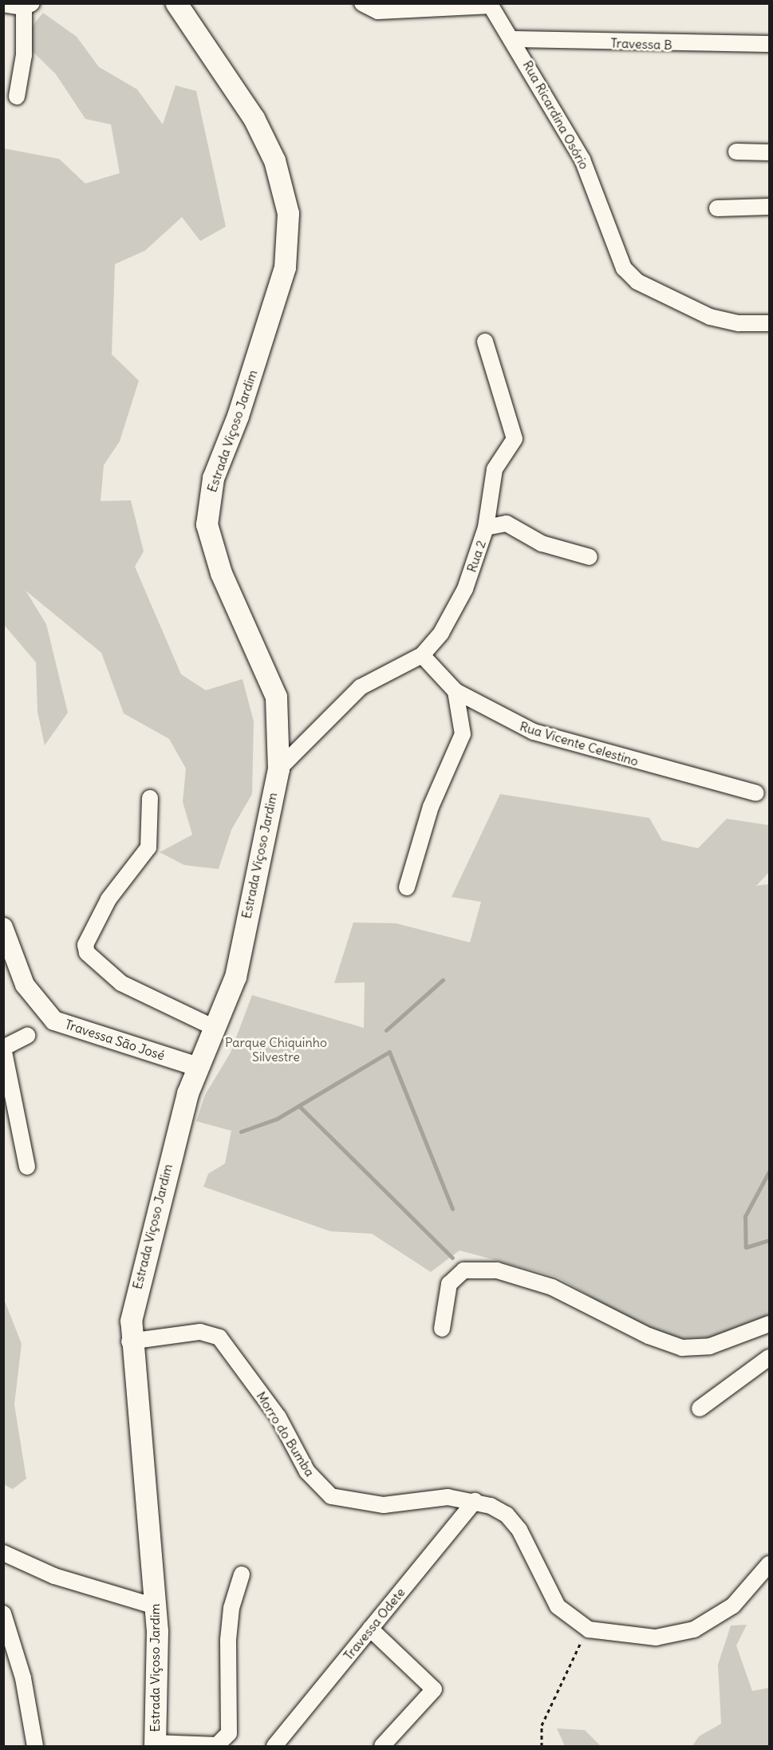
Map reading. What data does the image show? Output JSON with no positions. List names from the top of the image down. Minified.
{"streets":{"main road":["Estrada Viçoso Jardim"],"street":["Travessa B","Rua Ricardina Osório","Rua 2","Rua Vicente Celestino","Travessa São José","Morro do Bumba","Travessa Odete"]},"crossings":[["Travessa B","Rua Ricardina Osório"],["Estrada Viçoso Jardim","Travessa São José"],["Estrada Viçoso Jardim","Morro do Bumba"],["Rua 2","Rua Vicente Celestino"],["Morro do Bumba","Travessa Odete"]],"parks":["Parque Chiquinho Silvestre"]}
